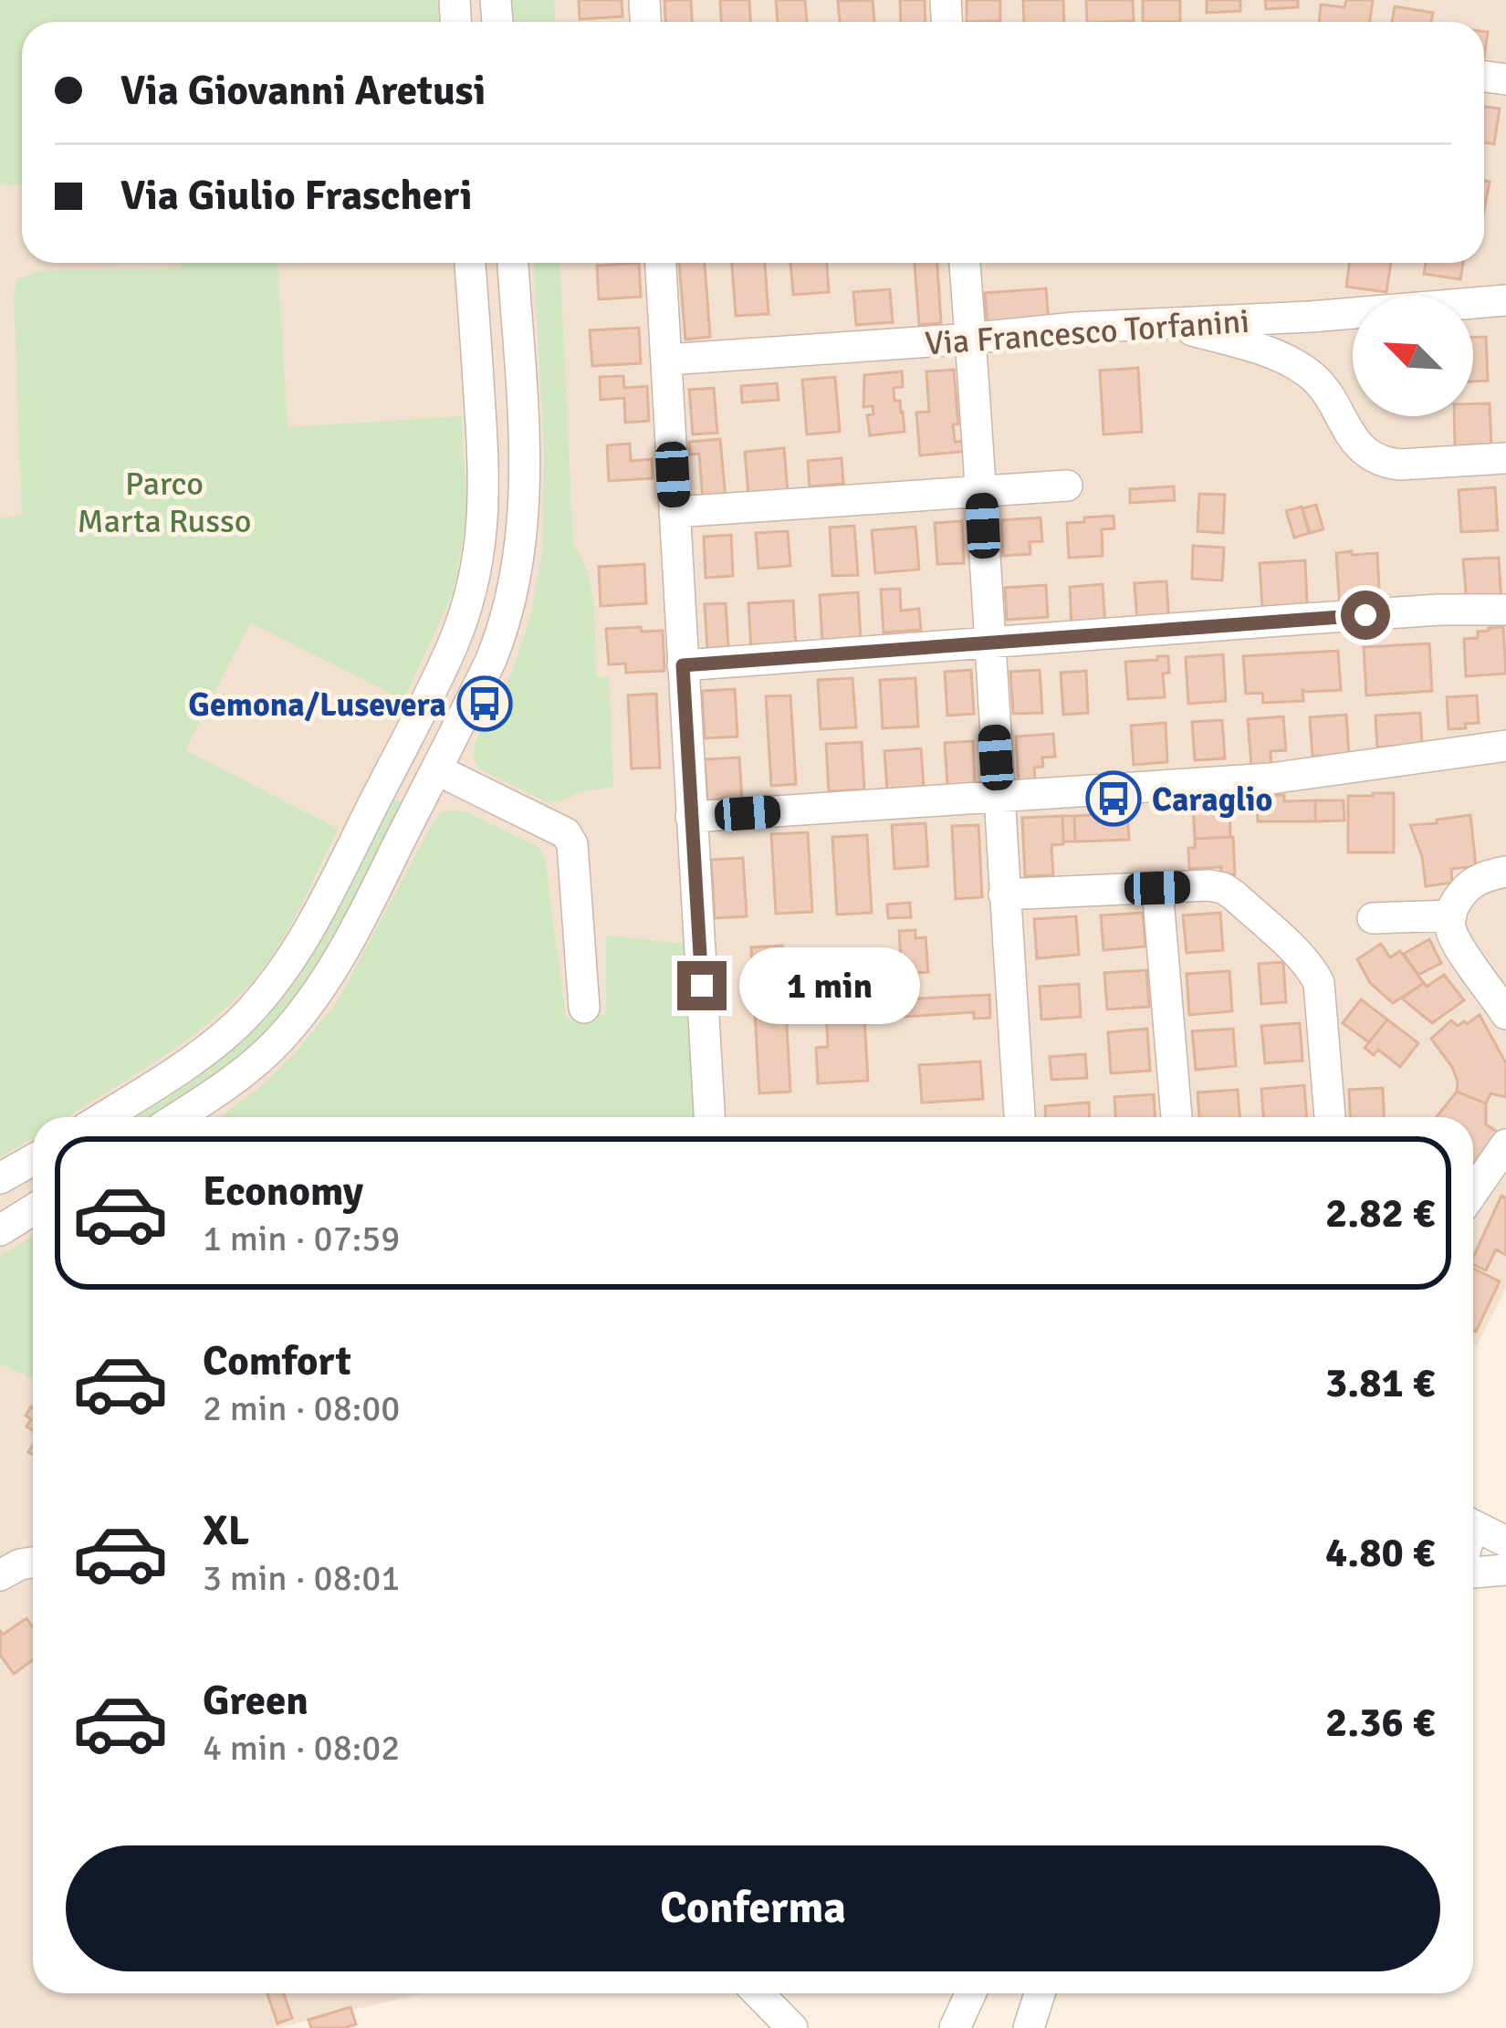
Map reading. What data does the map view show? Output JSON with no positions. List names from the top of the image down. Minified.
{"streets":{"street":["Via Francesco Torfanini"]},"parks":["Parco Marta Russo"],"places":{"bus stop":["Gemona/Lusevera","Caraglio"]},"north":"top left","page":{"banner":["Via Giovanni Aretusi","Via Giulio Frascheri"],"bubble":"1 min","list":[{"name":"Economy","note":"1 min · 07:59","value":"2.82 €"},{"name":"Comfort","note":"2 min · 08:00","value":"3.81 €"},{"name":"XL","note":"3 min · 08:01","value":"4.80 €"},{"name":"Green","note":"4 min · 08:02","value":"2.36 €"}],"buttons":"Conferma"}}
